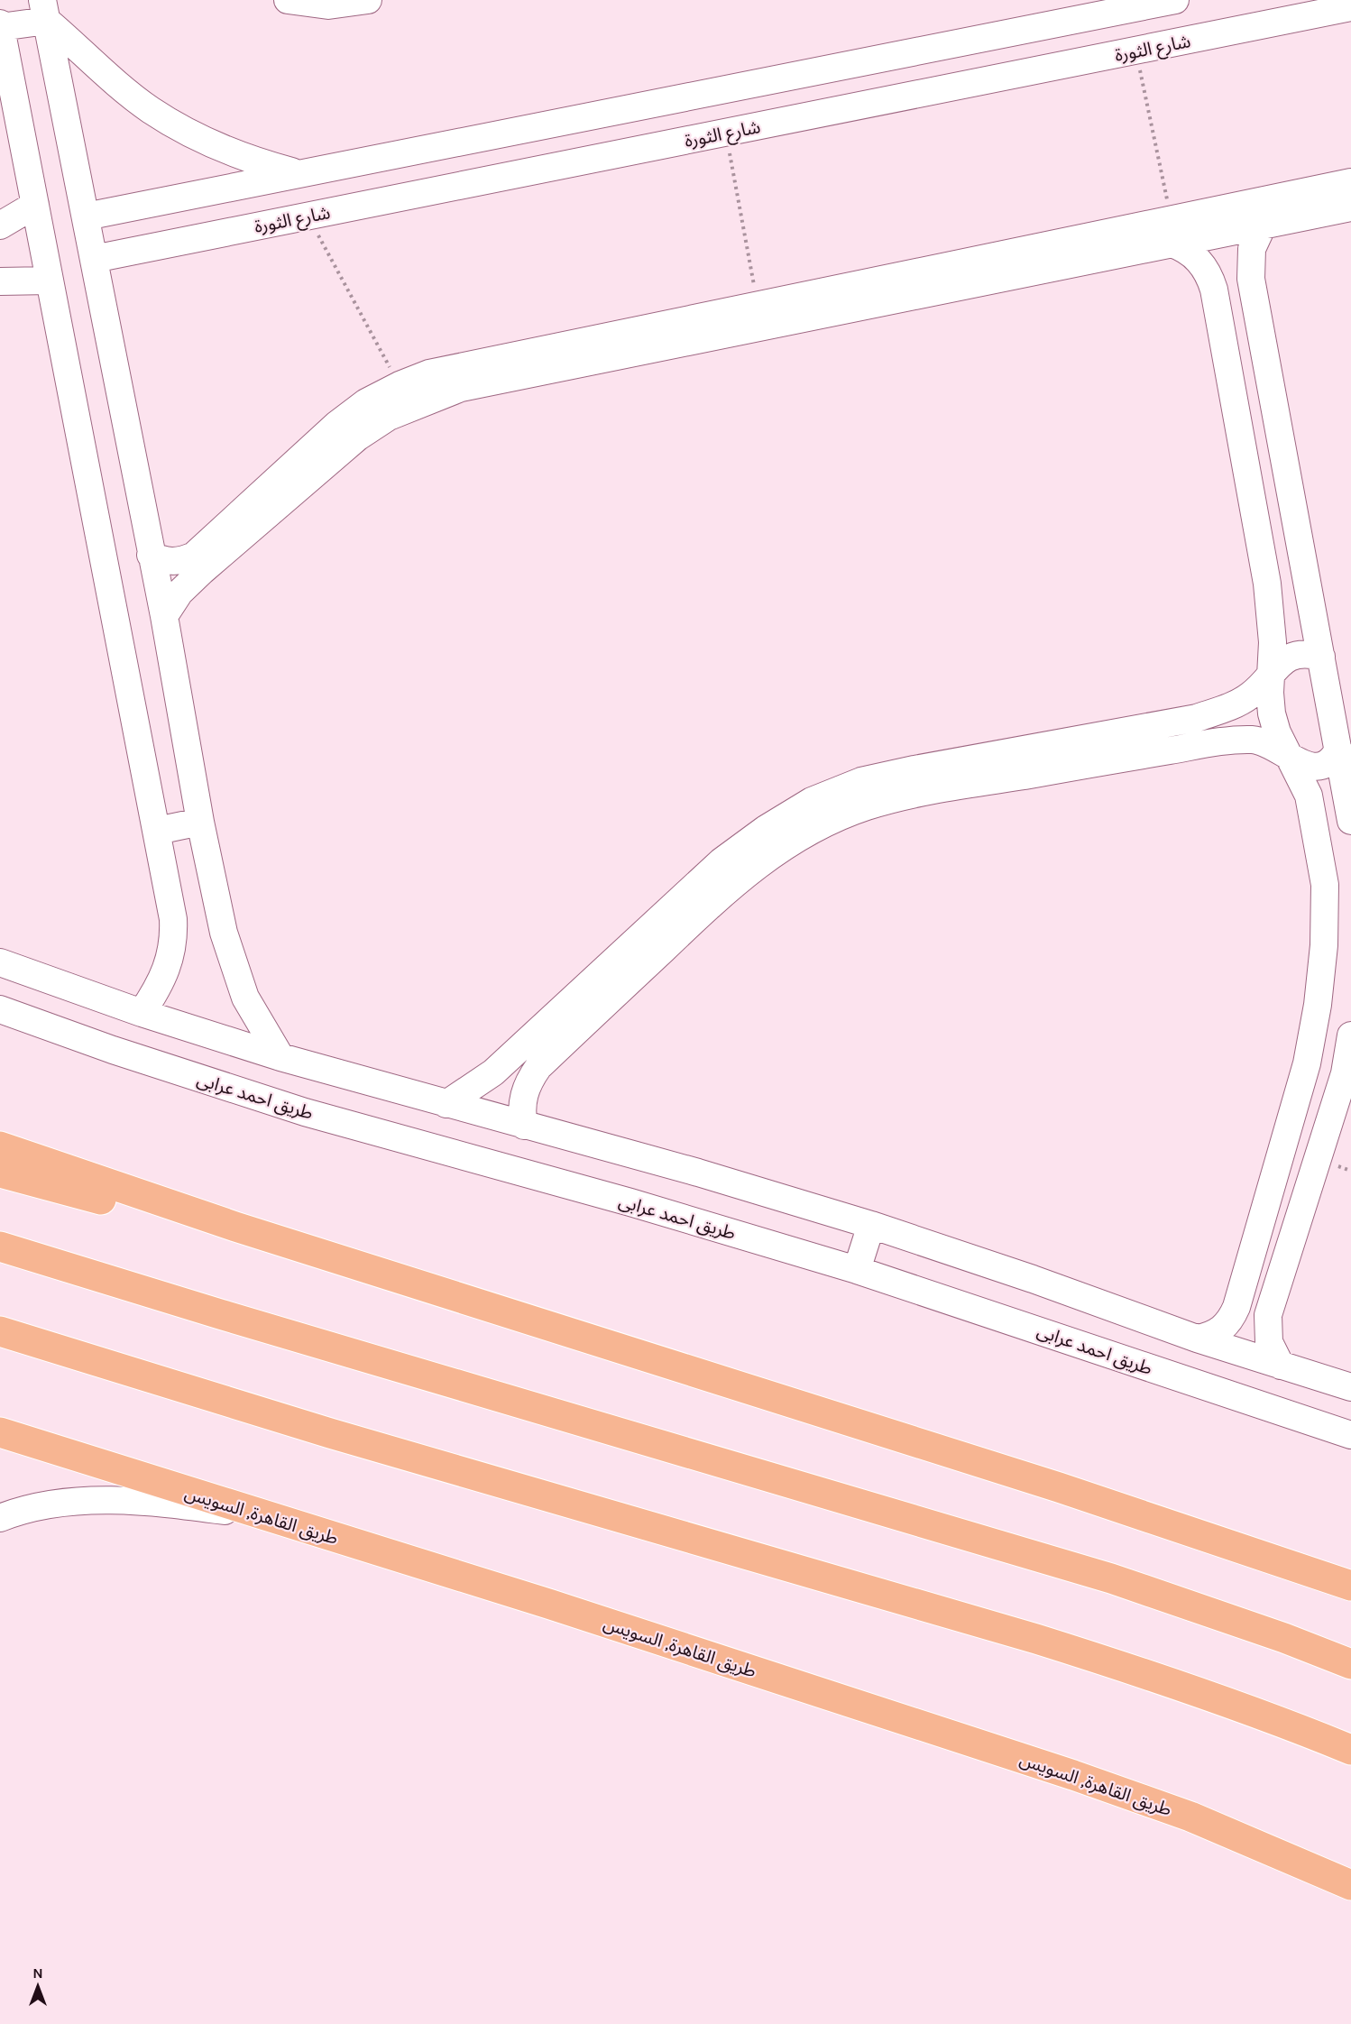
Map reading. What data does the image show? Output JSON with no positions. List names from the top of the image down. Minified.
{"streets":{"highway":["طريق القاهرة, السويس"],"street":["شارع الثورة","طريق احمد عرابى"]},"north":"top"}
